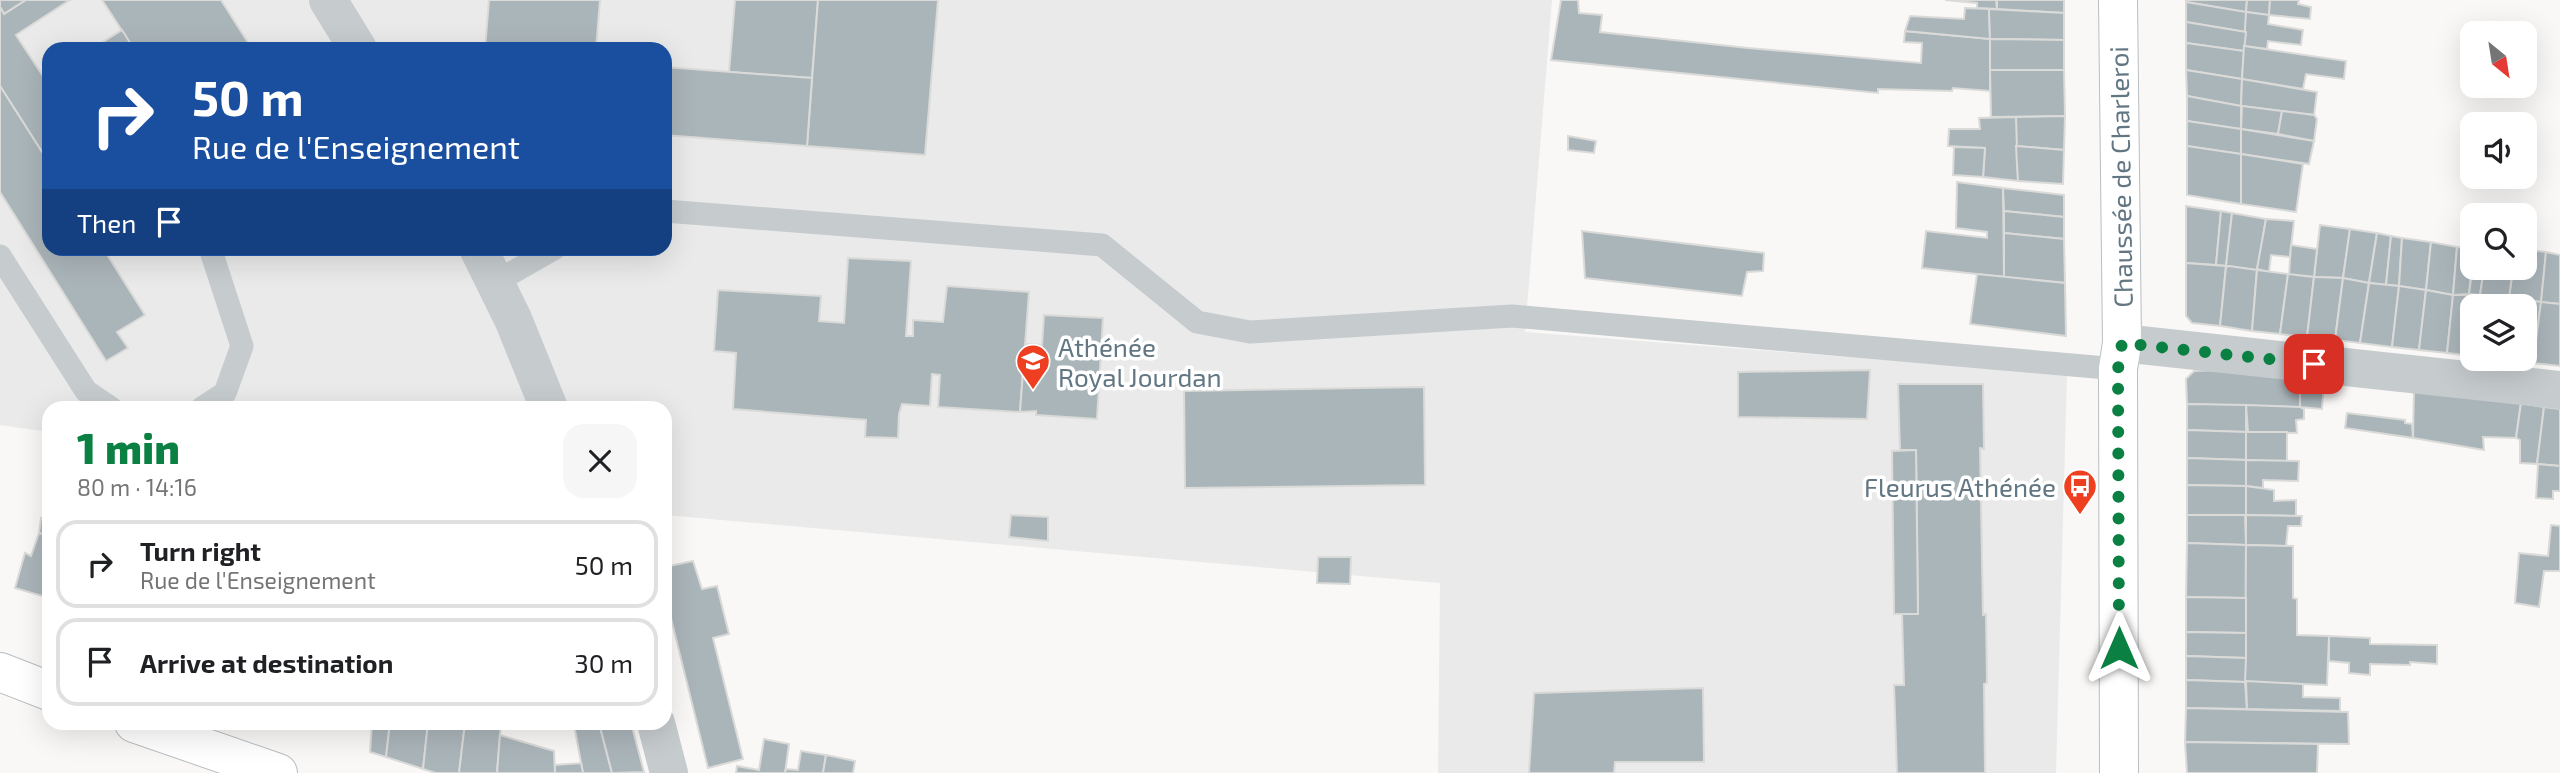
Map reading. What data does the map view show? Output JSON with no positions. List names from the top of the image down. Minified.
{"streets":{"main road":["Chaussée de Charleroi"]},"places":{"school or university":["Athénée Royal Jourdan"],"bus stop":["Fleurus Athénée"]},"north":"bottom right","page":{"turn":["50 m","Rue de l'Enseignement"],"then":"Then","heading":["1 min","80 m · 14:16"],"list":[{"name":"Turn right","note":"Rue de l'Enseignement","value":"50 m"},{"name":"Arrive at destination","value":"30 m"}]}}
